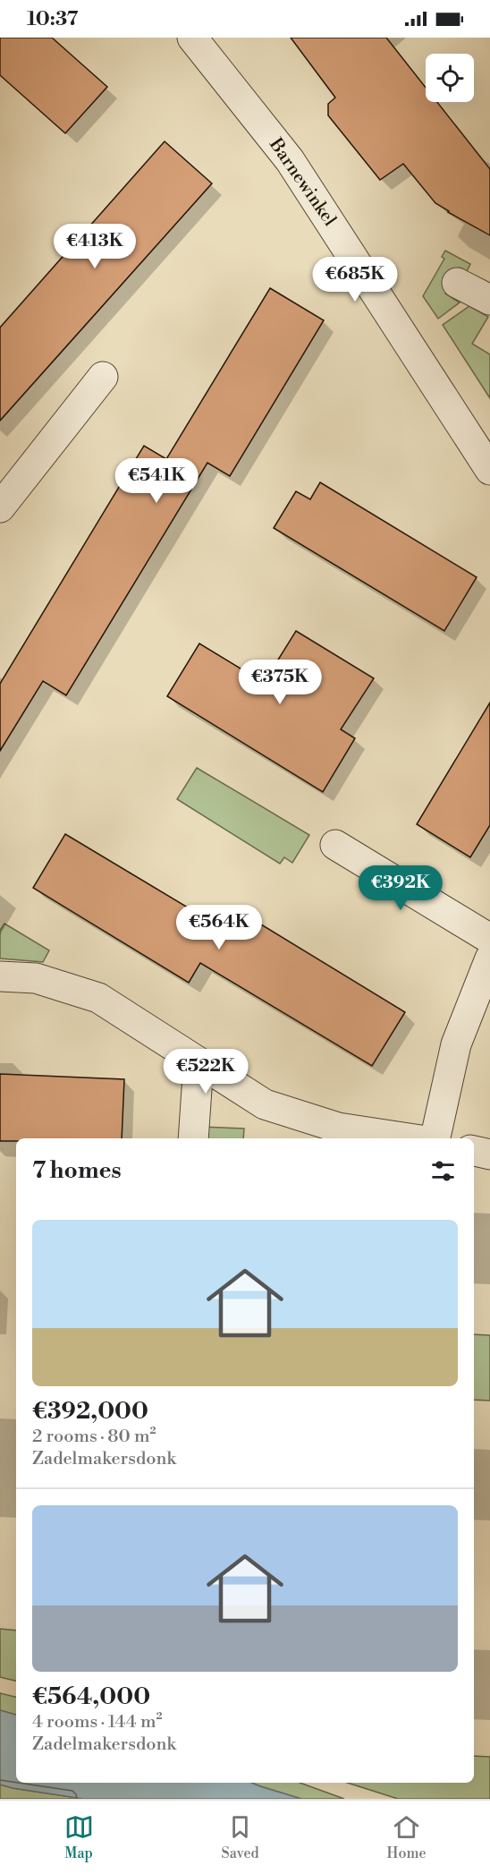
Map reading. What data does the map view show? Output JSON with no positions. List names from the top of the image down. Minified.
{"streets":{"street":["Barnewinkel"]},"page":{"status":"10:37","price":["€413K","€685K","€541K","€375K","€392K","€564K","€522K"],"heading":"7 homes","list":[{"name":"€392,000","note":"2 rooms · 80 m² · Zadelmakersdonk"},{"name":"€564,000","note":"4 rooms · 144 m² · Zadelmakersdonk"}],"tabs":["Map","Saved","Home"]}}
